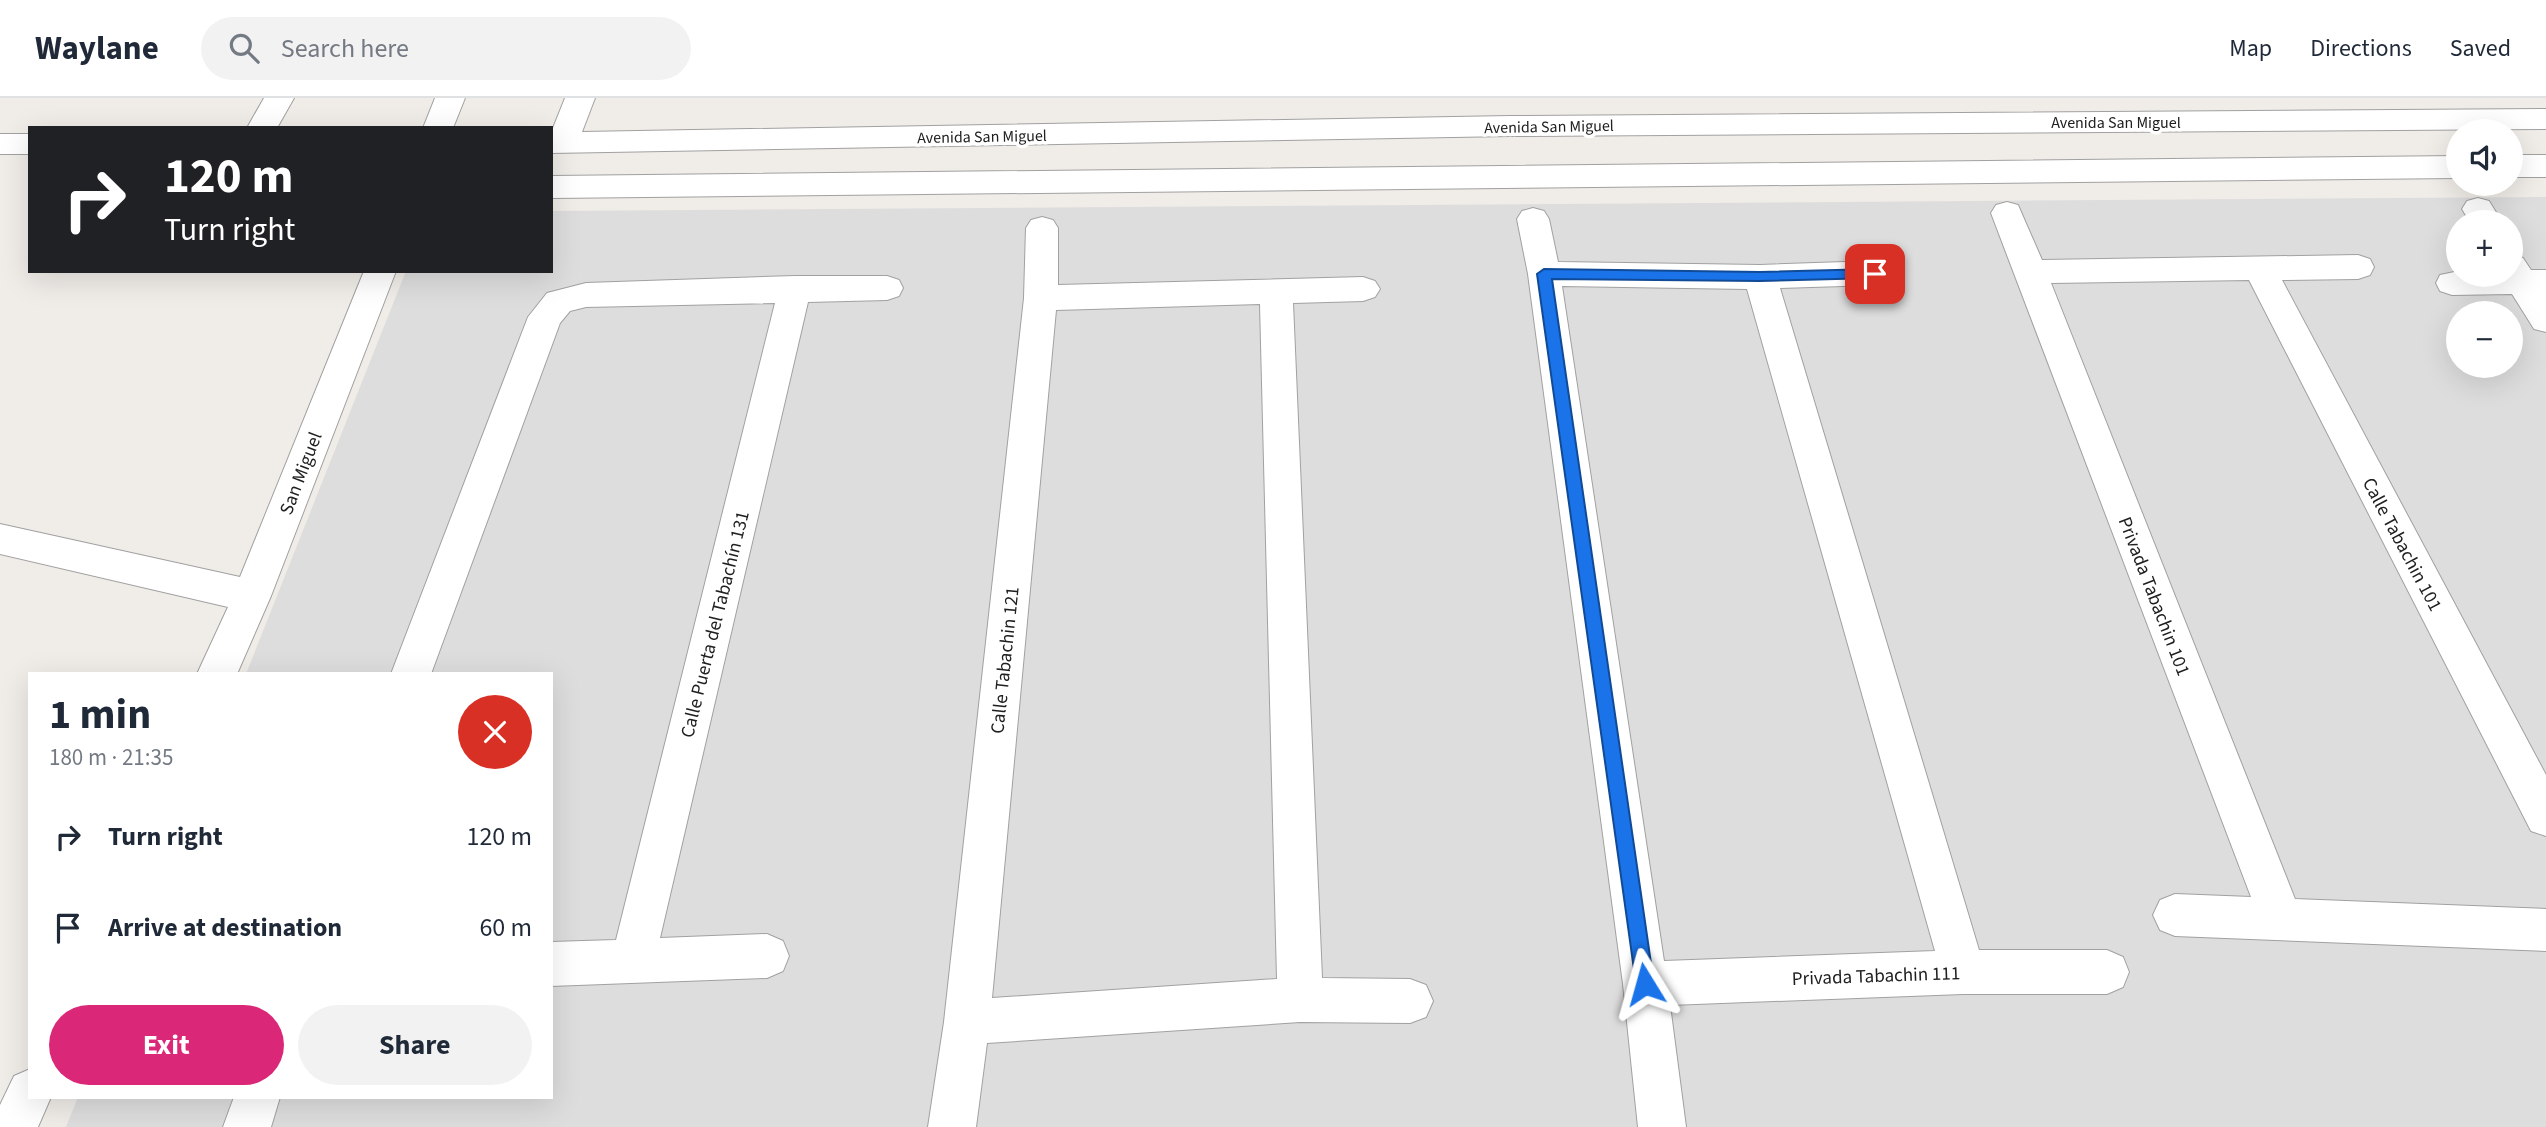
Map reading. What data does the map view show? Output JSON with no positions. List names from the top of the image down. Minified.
{"streets":{"street":["Avenida San Miguel","San Miguel","Calle Tabachin 101","Privada Tabachin 101","Calle Puerta del Tabachín 131","Calle Tabachin 121","Privada Tabachin 111"]},"page":{"header":"Waylane","search":"Search here","nav":["Map","Directions","Saved"],"map_buttons":["+","−"],"turn":["120 m","Turn right"],"heading":["1 min","180 m · 21:35"],"list":[{"name":"Turn right","value":"120 m"},{"name":"Arrive at destination","value":"60 m"}],"buttons":["Exit","Share"]}}
